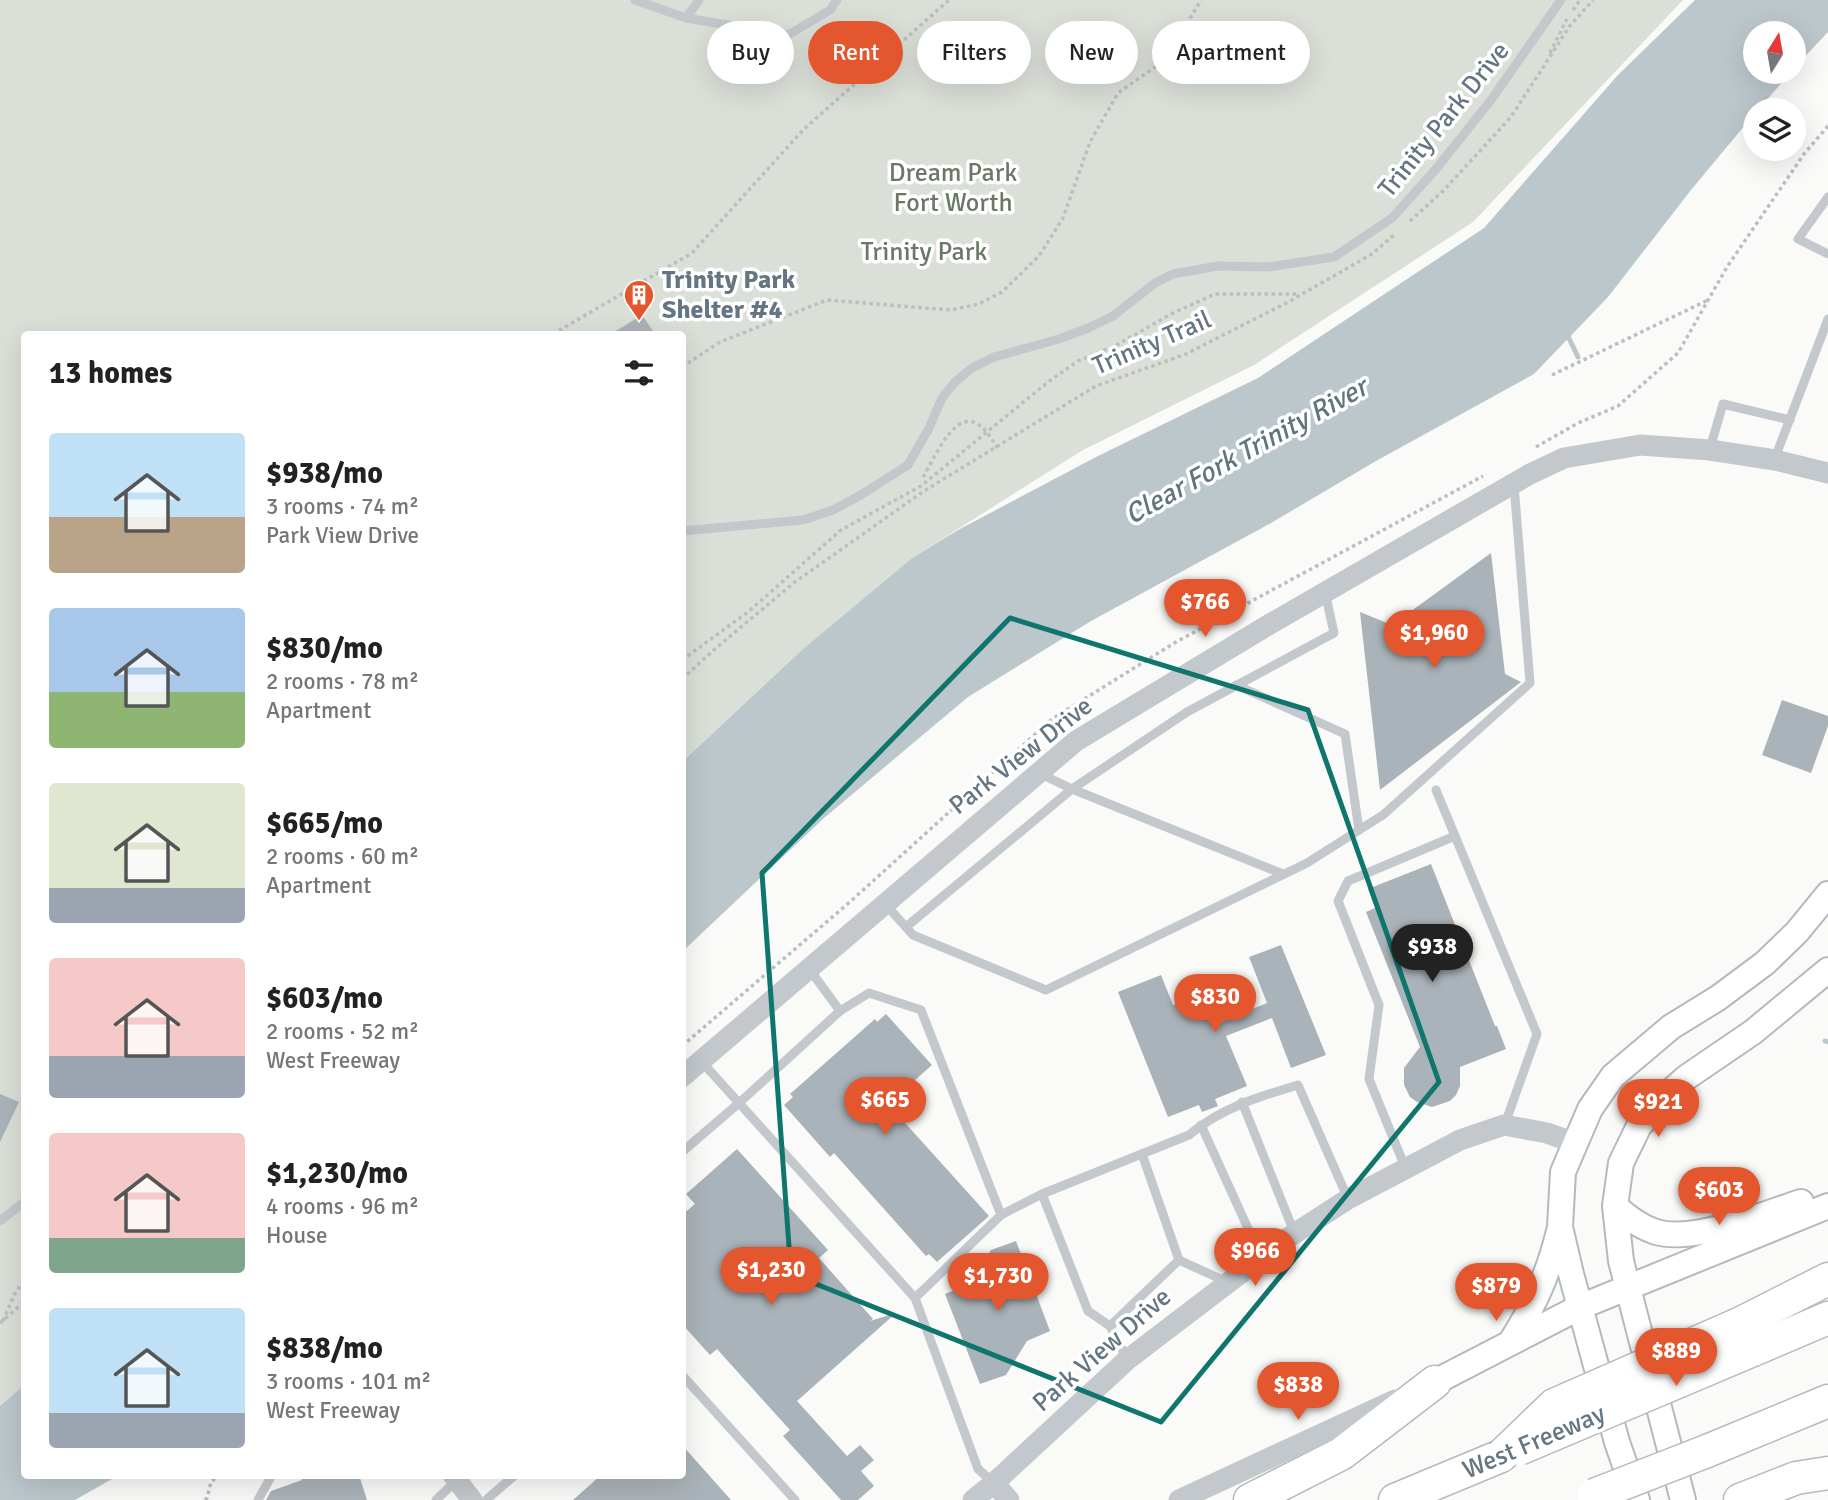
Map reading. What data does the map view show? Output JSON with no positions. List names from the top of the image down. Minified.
{"streets":{"highway":["West Freeway"],"street":["Park View Drive"],"lane":["Trinity Park Drive"],"path":["Trinity Trail"]},"water":["Clear Fork Trinity River"],"parks":["Dream Park Fort Worth","Trinity Park"],"places":{"building":["Trinity Park Shelter #4"]},"north":"top","page":{"chip":["Buy","Rent","Filters","New","Apartment"],"heading":"13 homes","list":[{"name":"$938/mo","note":"3 rooms · 74 m² · Park View Drive"},{"name":"$830/mo","note":"2 rooms · 78 m² · Apartment"},{"name":"$665/mo","note":"2 rooms · 60 m² · Apartment"},{"name":"$603/mo","note":"2 rooms · 52 m² · West Freeway"},{"name":"$1,230/mo","note":"4 rooms · 96 m² · House"},{"name":"$838/mo","note":"3 rooms · 101 m² · West Freeway"}],"price":["$766","$1,960","$938","$830","$665","$921","$603","$966","$1,230","$1,730","$879","$889","$838"]}}
